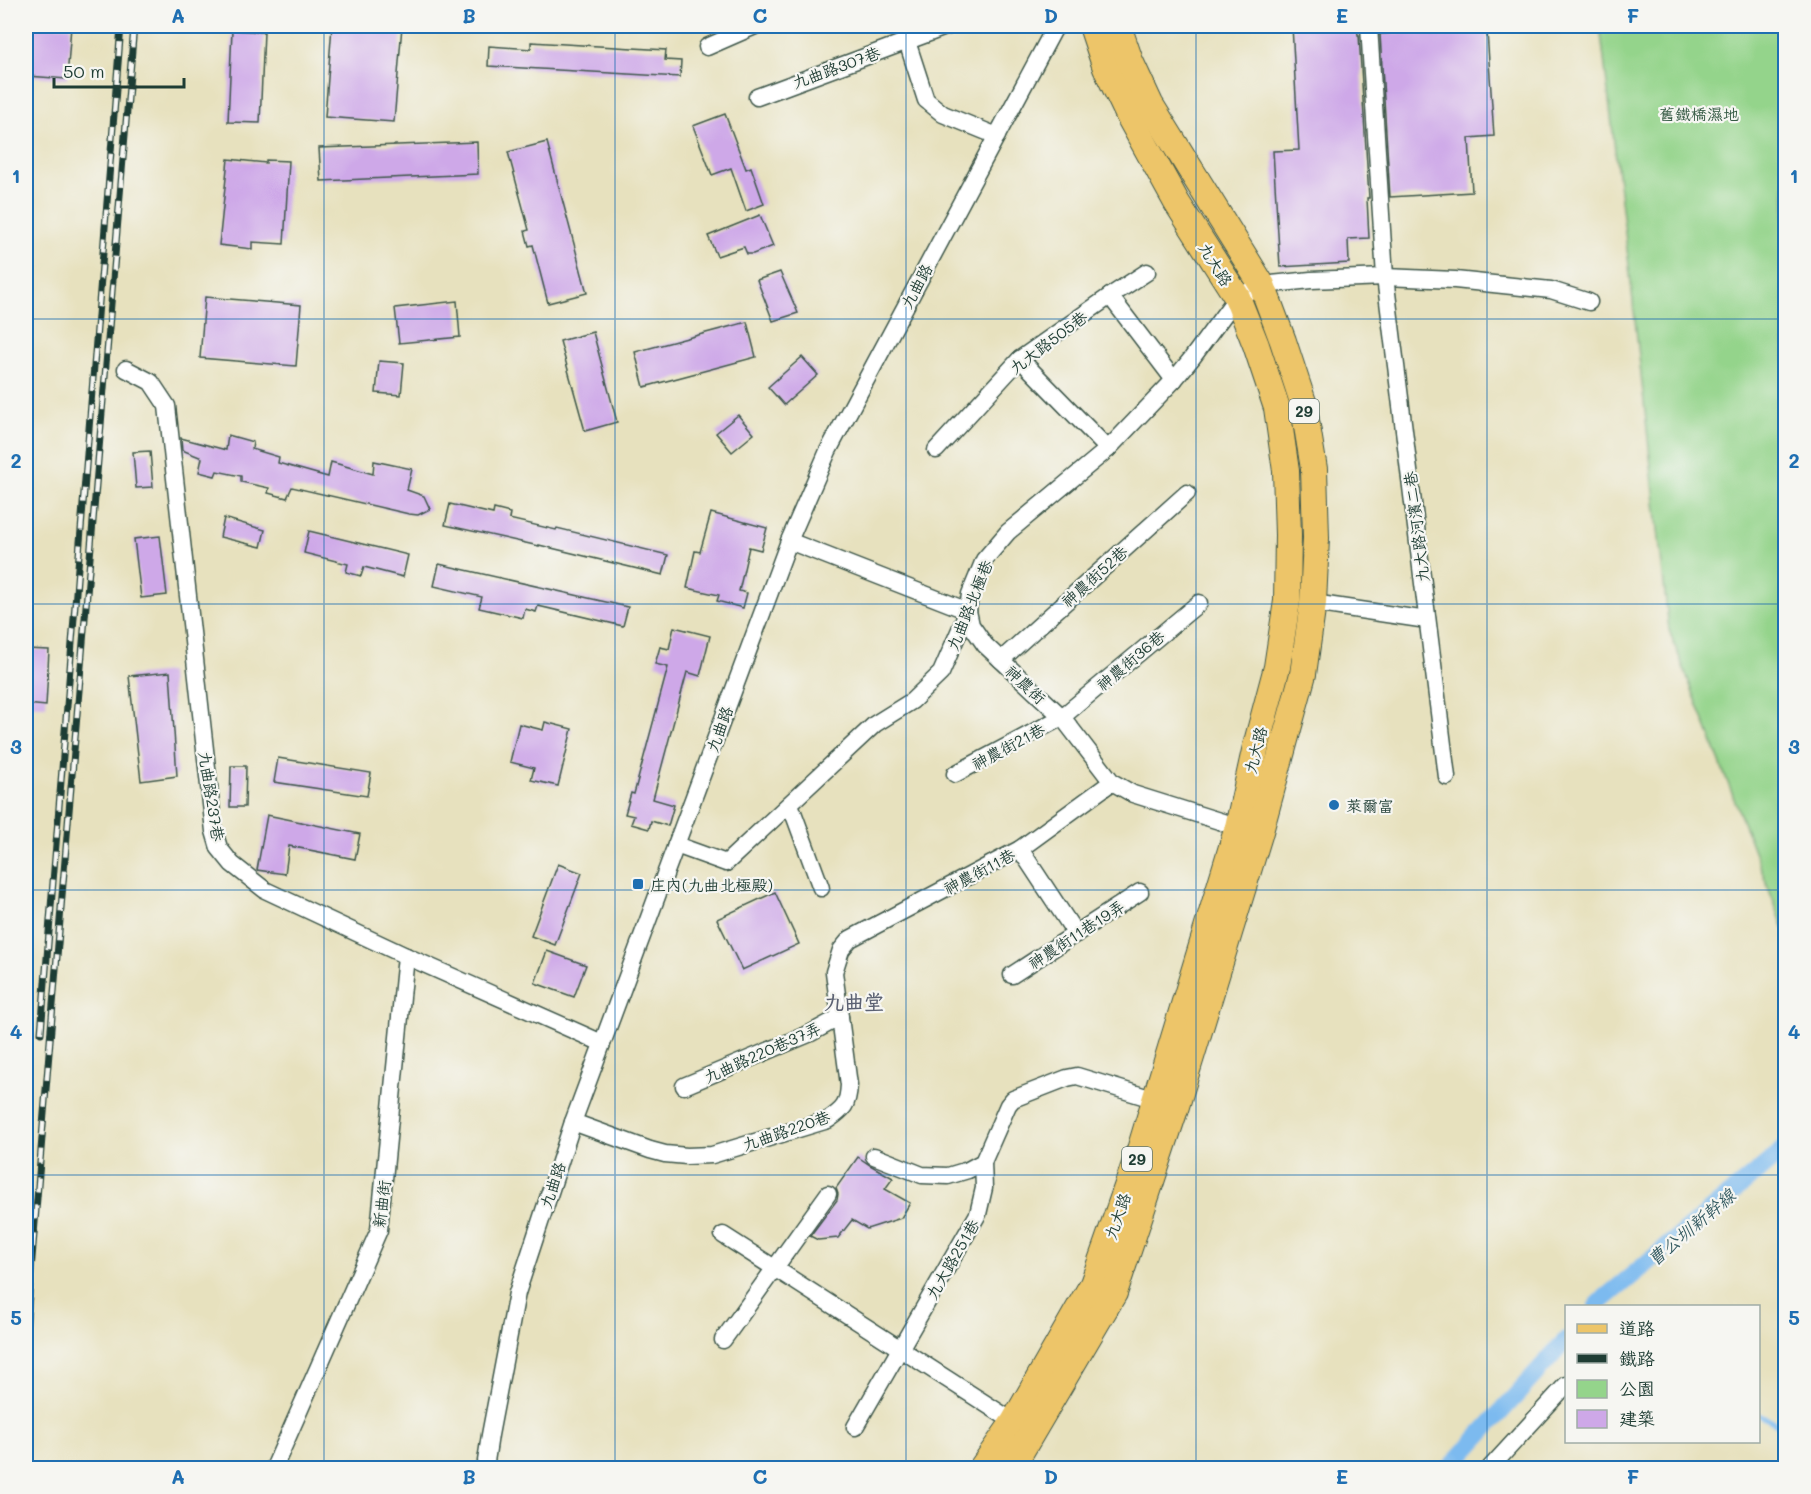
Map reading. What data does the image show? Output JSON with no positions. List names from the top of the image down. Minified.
{"streets":{"main road":["九大路","29"],"street":["九曲路307巷","九曲路","九大路505巷","九大路河濱二巷","神農街52巷","九曲路北極巷","神農街36巷","神農街","神農街21巷","九曲路237巷","神農街11巷","神農街11巷19弄","九曲路220巷37弄","九曲路220巷","新曲街","九大路251巷"]},"crossings":[["九大路","九曲路北極巷"],["九大路","神農街"],["九曲路","九曲路北極巷"],["九曲路","九曲路237巷"],["九曲路","九曲路220巷"],["神農街52巷","神農街"],["九曲路北極巷","神農街"],["神農街36巷","神農街"],["神農街36巷","神農街21巷"],["神農街","神農街21巷"],["神農街","神農街11巷"],["九曲路237巷","新曲街"],["神農街11巷","九曲路220巷"],["九曲路220巷37弄","九曲路220巷"]],"districts":["九曲堂"],"water":["曹公圳新幹線"],"parks":["舊鐵橋濕地"],"places":{"other":["萊爾富"],"transit":["庄內(九曲北極殿)"]},"legend":["道路","鐵路","公園","建築"],"scale_bar":"50 m","grid":{"columns":["A","B","C","D","E","F"],"rows":["1","2","3","4","5"]}}
